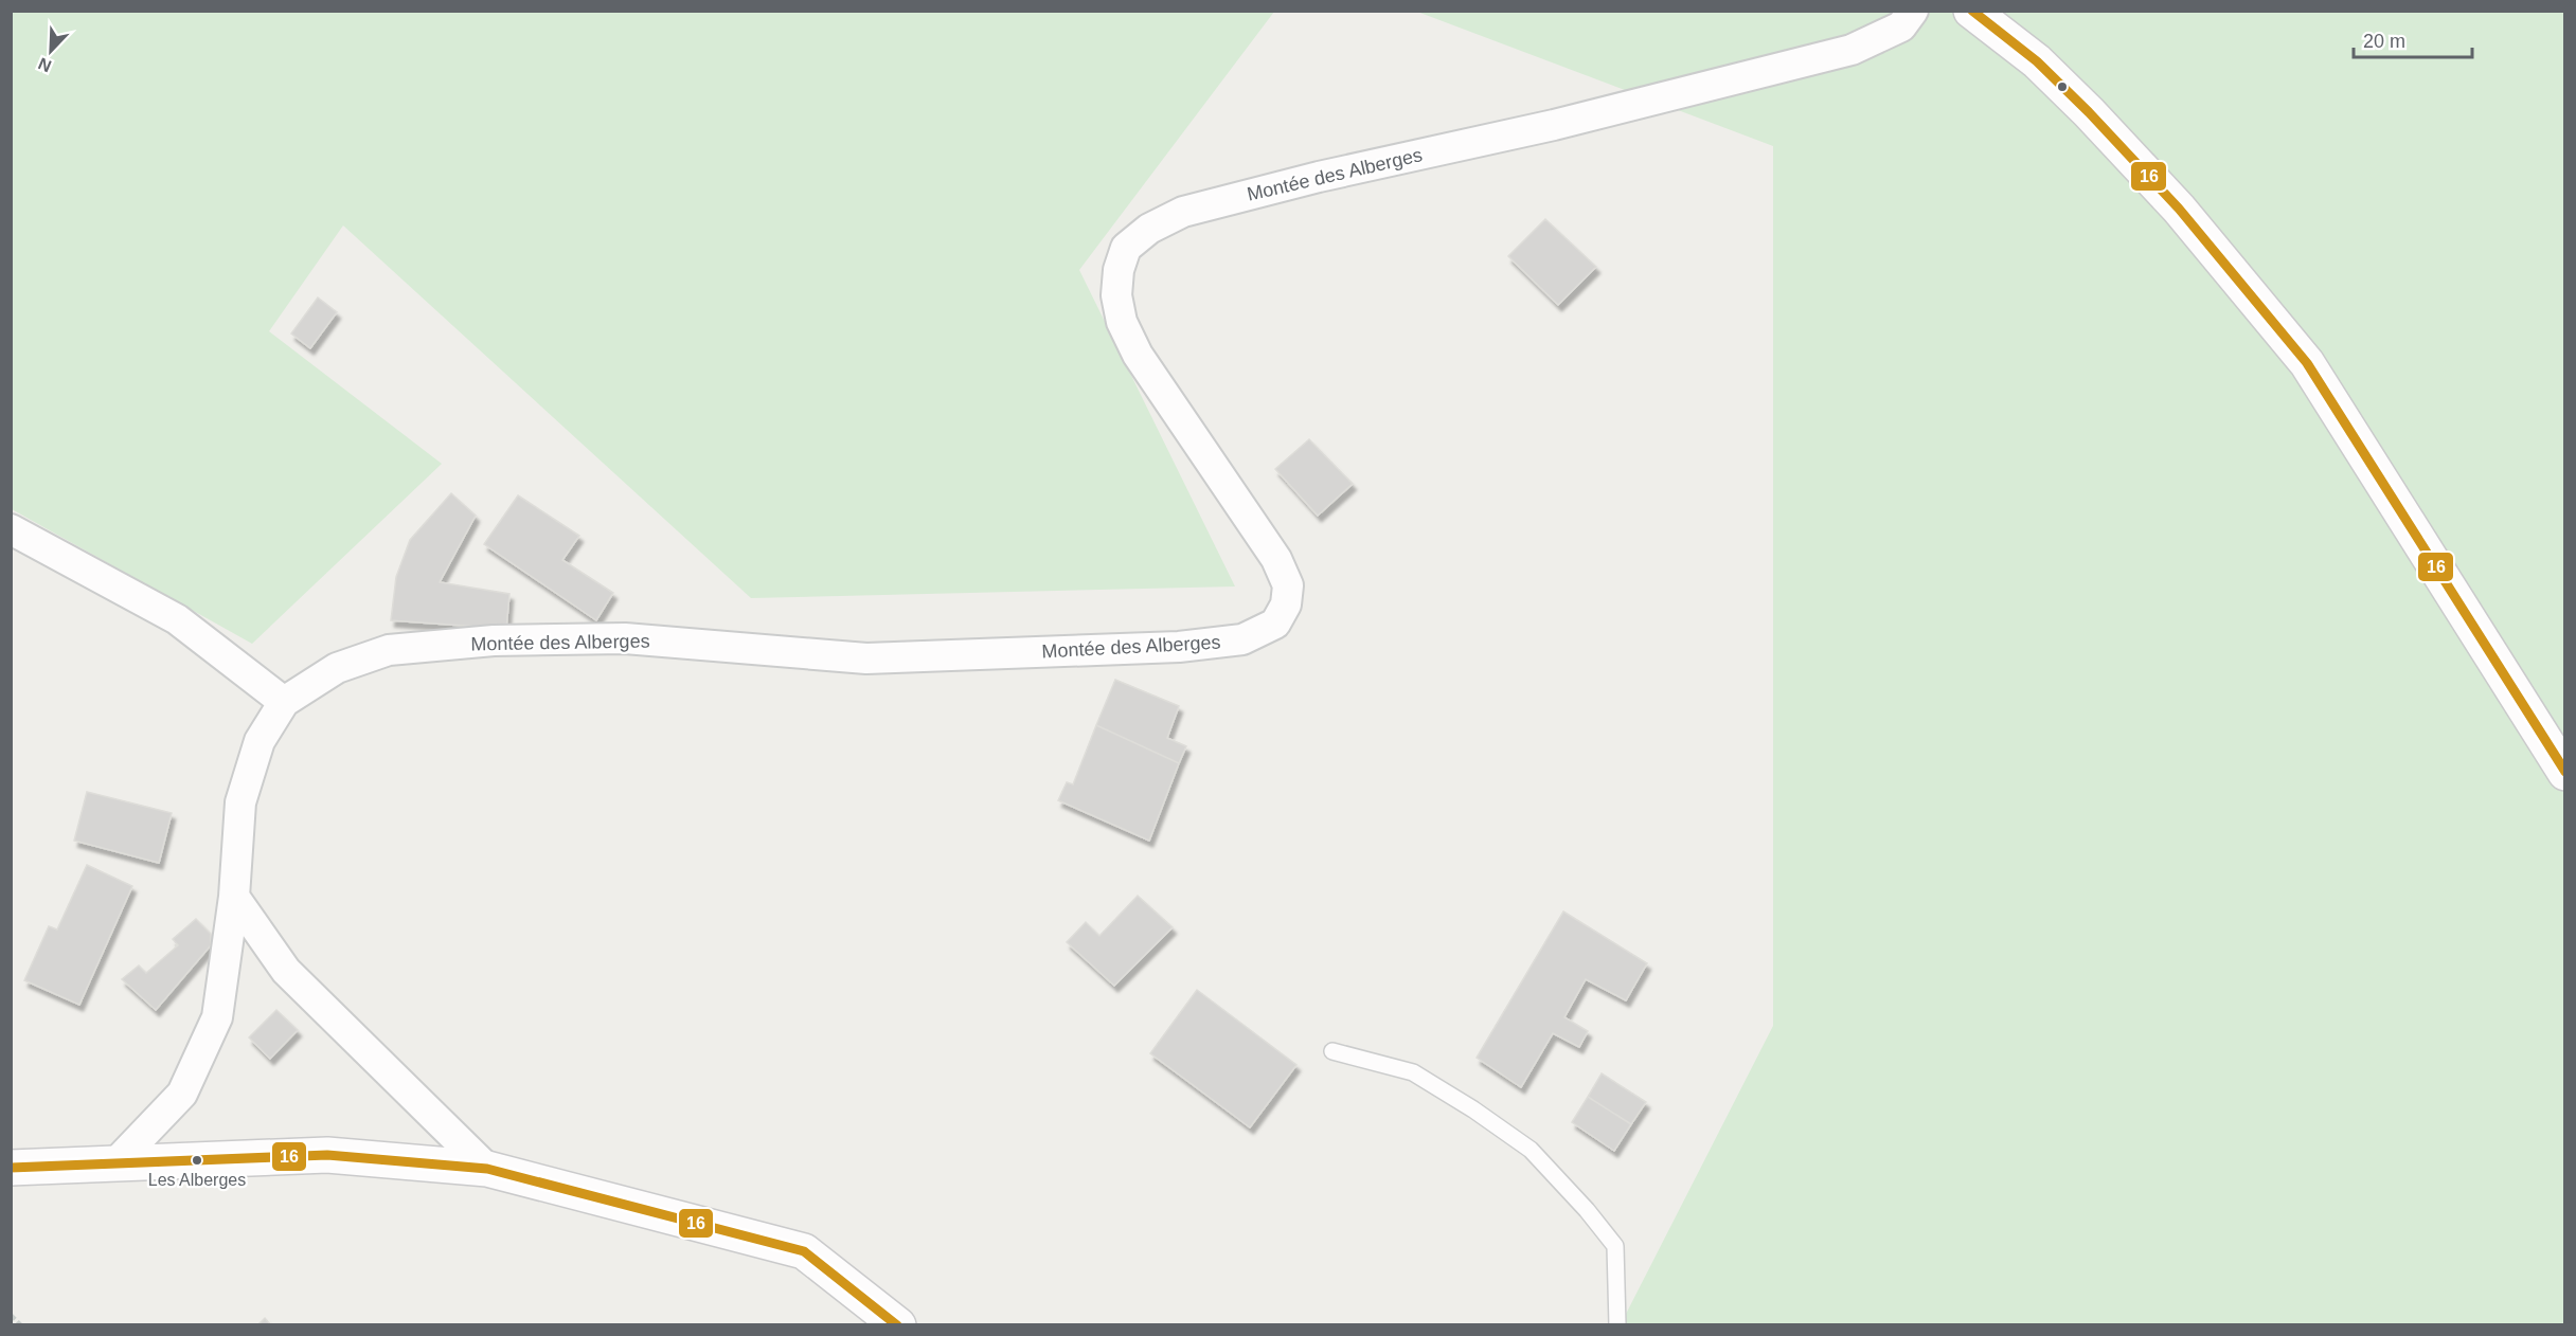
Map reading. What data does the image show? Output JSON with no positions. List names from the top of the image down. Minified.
{"streets":{"street":["Montée des Alberges"]},"places":["Les Alberges"],"lines":["transit line 16"],"scale_bar":"20 m","north":"bottom left"}
